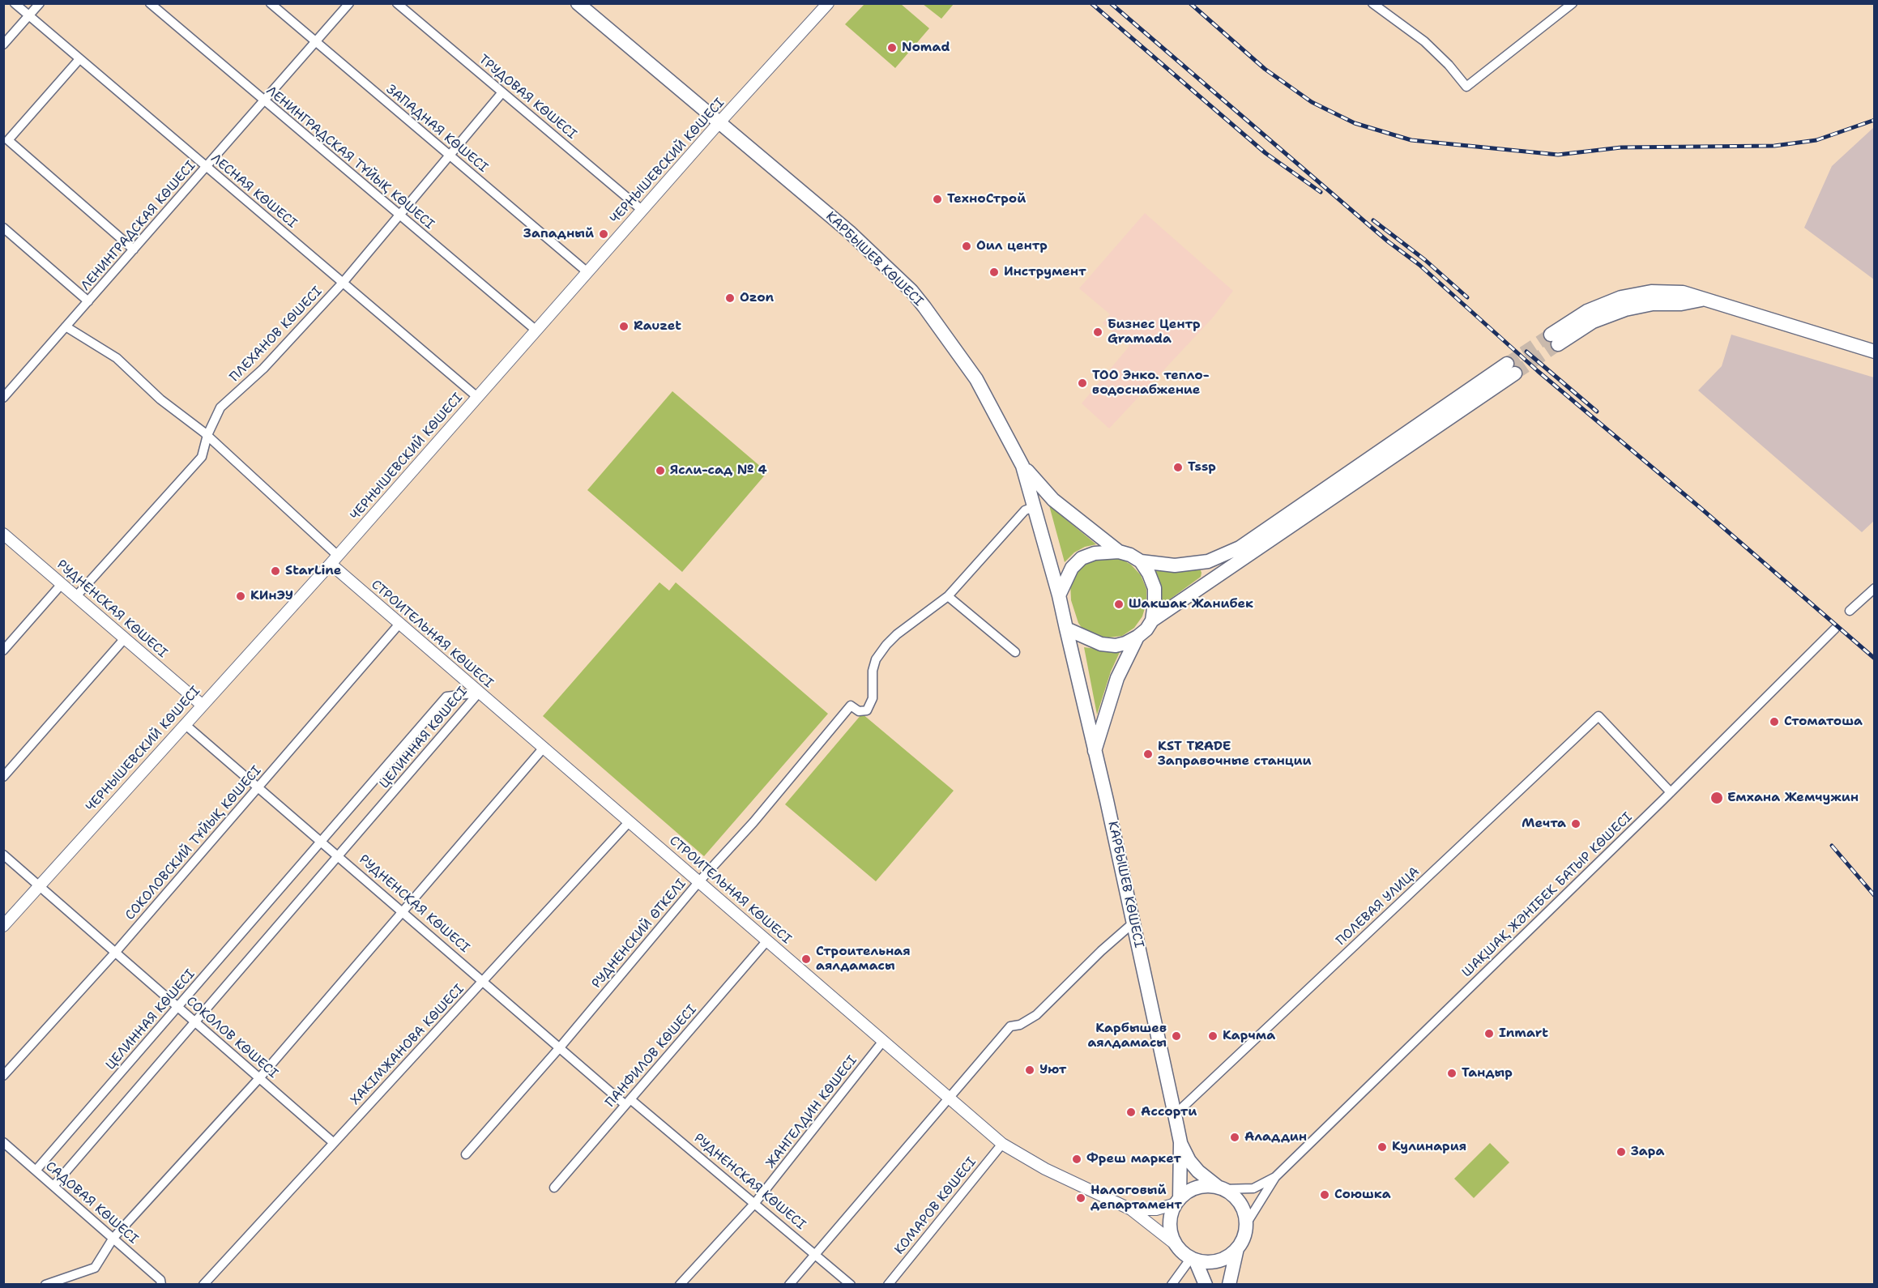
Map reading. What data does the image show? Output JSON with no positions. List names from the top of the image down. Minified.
{"streets":{"main road":["КАРБЫШЕВ КӨШЕСІ"],"street":["ТРУДОВАЯ КӨШЕСІ","ЗАПАДНАЯ КӨШЕСІ","ЛЕНИНГРАДСКАЯ ТҰЙЫҚ КӨШЕСІ","ЧЕРНЫШЕВСКИЙ КӨШЕСІ","ЛЕСНАЯ КӨШЕСІ","ЛЕНИНГРАДСКАЯ КӨШЕСІ","ПЛЕХАНОВ КӨШЕСІ","РУДНЕНСКАЯ КӨШЕСІ","СТРОИТЕЛЬНАЯ КӨШЕСІ","ЦЕЛИННАЯ КӨШЕСІ","СОКОЛОВСКИЙ ТҰЙЫҚ КӨШЕСІ","ШАҚШАҚ ЖӘНІБЕК БАТЫР КӨШЕСІ","ПОЛЕВАЯ УЛИЦА","РУДНЕНСКИЙ ӨТКЕЛІ","СОКОЛОВ КӨШЕСІ","ХАКІМЖАНОВА КӨШЕСІ","ПАНФИЛОВ КӨШЕСІ","ЖАНГЕЛДИН КӨШЕСІ","САДОВАЯ КӨШЕСІ","КОМАРОВ КӨШЕСІ"]},"crossings":[["ТРУДОВАЯ КӨШЕСІ","ЧЕРНЫШЕВСКИЙ КӨШЕСІ"],["ТРУДОВАЯ КӨШЕСІ","ПЛЕХАНОВ КӨШЕСІ"],["ЗАПАДНАЯ КӨШЕСІ","ЧЕРНЫШЕВСКИЙ КӨШЕСІ"],["ЗАПАДНАЯ КӨШЕСІ","ЛЕНИНГРАДСКАЯ КӨШЕСІ"],["ЗАПАДНАЯ КӨШЕСІ","ПЛЕХАНОВ КӨШЕСІ"],["ЛЕНИНГРАДСКАЯ ТҰЙЫҚ КӨШЕСІ","ЧЕРНЫШЕВСКИЙ КӨШЕСІ"],["ЛЕНИНГРАДСКАЯ ТҰЙЫҚ КӨШЕСІ","ЛЕНИНГРАДСКАЯ КӨШЕСІ"],["ЛЕНИНГРАДСКАЯ ТҰЙЫҚ КӨШЕСІ","ПЛЕХАНОВ КӨШЕСІ"],["ЧЕРНЫШЕВСКИЙ КӨШЕСІ","ЛЕСНАЯ КӨШЕСІ"],["ЧЕРНЫШЕВСКИЙ КӨШЕСІ","КАРБЫШЕВ КӨШЕСІ"],["ЧЕРНЫШЕВСКИЙ КӨШЕСІ","РУДНЕНСКАЯ КӨШЕСІ"],["ЧЕРНЫШЕВСКИЙ КӨШЕСІ","СТРОИТЕЛЬНАЯ КӨШЕСІ"],["ЧЕРНЫШЕВСКИЙ КӨШЕСІ","СОКОЛОВ КӨШЕСІ"],["ЛЕСНАЯ КӨШЕСІ","ЛЕНИНГРАДСКАЯ КӨШЕСІ"],["ЛЕСНАЯ КӨШЕСІ","ПЛЕХАНОВ КӨШЕСІ"],["ЛЕНИНГРАДСКАЯ КӨШЕСІ","СТРОИТЕЛЬНАЯ КӨШЕСІ"],["КАРБЫШЕВ КӨШЕСІ","ПОЛЕВАЯ УЛИЦА"],["ПЛЕХАНОВ КӨШЕСІ","РУДНЕНСКАЯ КӨШЕСІ"],["ПЛЕХАНОВ КӨШЕСІ","СТРОИТЕЛЬНАЯ КӨШЕСІ"],["РУДНЕНСКАЯ КӨШЕСІ","ЦЕЛИННАЯ КӨШЕСІ"],["РУДНЕНСКАЯ КӨШЕСІ","СОКОЛОВСКИЙ ТҰЙЫҚ КӨШЕСІ"],["РУДНЕНСКАЯ КӨШЕСІ","РУДНЕНСКИЙ ӨТКЕЛІ"],["РУДНЕНСКАЯ КӨШЕСІ","ХАКІМЖАНОВА КӨШЕСІ"],["РУДНЕНСКАЯ КӨШЕСІ","ПАНФИЛОВ КӨШЕСІ"],["РУДНЕНСКАЯ КӨШЕСІ","ЖАНГЕЛДИН КӨШЕСІ"],["СТРОИТЕЛЬНАЯ КӨШЕСІ","ЦЕЛИННАЯ КӨШЕСІ"],["СТРОИТЕЛЬНАЯ КӨШЕСІ","СОКОЛОВСКИЙ ТҰЙЫҚ КӨШЕСІ"],["СТРОИТЕЛЬНАЯ КӨШЕСІ","РУДНЕНСКИЙ ӨТКЕЛІ"],["СТРОИТЕЛЬНАЯ КӨШЕСІ","ХАКІМЖАНОВА КӨШЕСІ"],["СТРОИТЕЛЬНАЯ КӨШЕСІ","ПАНФИЛОВ КӨШЕСІ"],["СТРОИТЕЛЬНАЯ КӨШЕСІ","ЖАНГЕЛДИН КӨШЕСІ"],["СТРОИТЕЛЬНАЯ КӨШЕСІ","КОМАРОВ КӨШЕСІ"],["ЦЕЛИННАЯ КӨШЕСІ","СОКОЛОВ КӨШЕСІ"],["ЦЕЛИННАЯ КӨШЕСІ","САДОВАЯ КӨШЕСІ"],["СОКОЛОВСКИЙ ТҰЙЫҚ КӨШЕСІ","СОКОЛОВ КӨШЕСІ"],["ШАҚШАҚ ЖӘНІБЕК БАТЫР КӨШЕСІ","ПОЛЕВАЯ УЛИЦА"],["СОКОЛОВ КӨШЕСІ","ХАКІМЖАНОВА КӨШЕСІ"]],"places":["Nomad","ТехноСтрой","Западный","Оил центр","Инструмент","Ozon","Rauzet","Бизнес Центр Gramada","ТОО Энко. тепло- водоснабжение","Tssp","Ясли-сад № 4","StarLine","КИнЭУ","Шакшак Жанибек","Стоматоша","KST TRADE Заправочные станции","Емхана Жемчужин","Мечта","Строительная аялдамасы","Inmart","Карбышев аялдамасы","Карчма","Уют","Тандыр","Ассорти","Аладдин","Кулинария","Зара","Фреш маркет","Союшка","Налоговый департамент"]}
